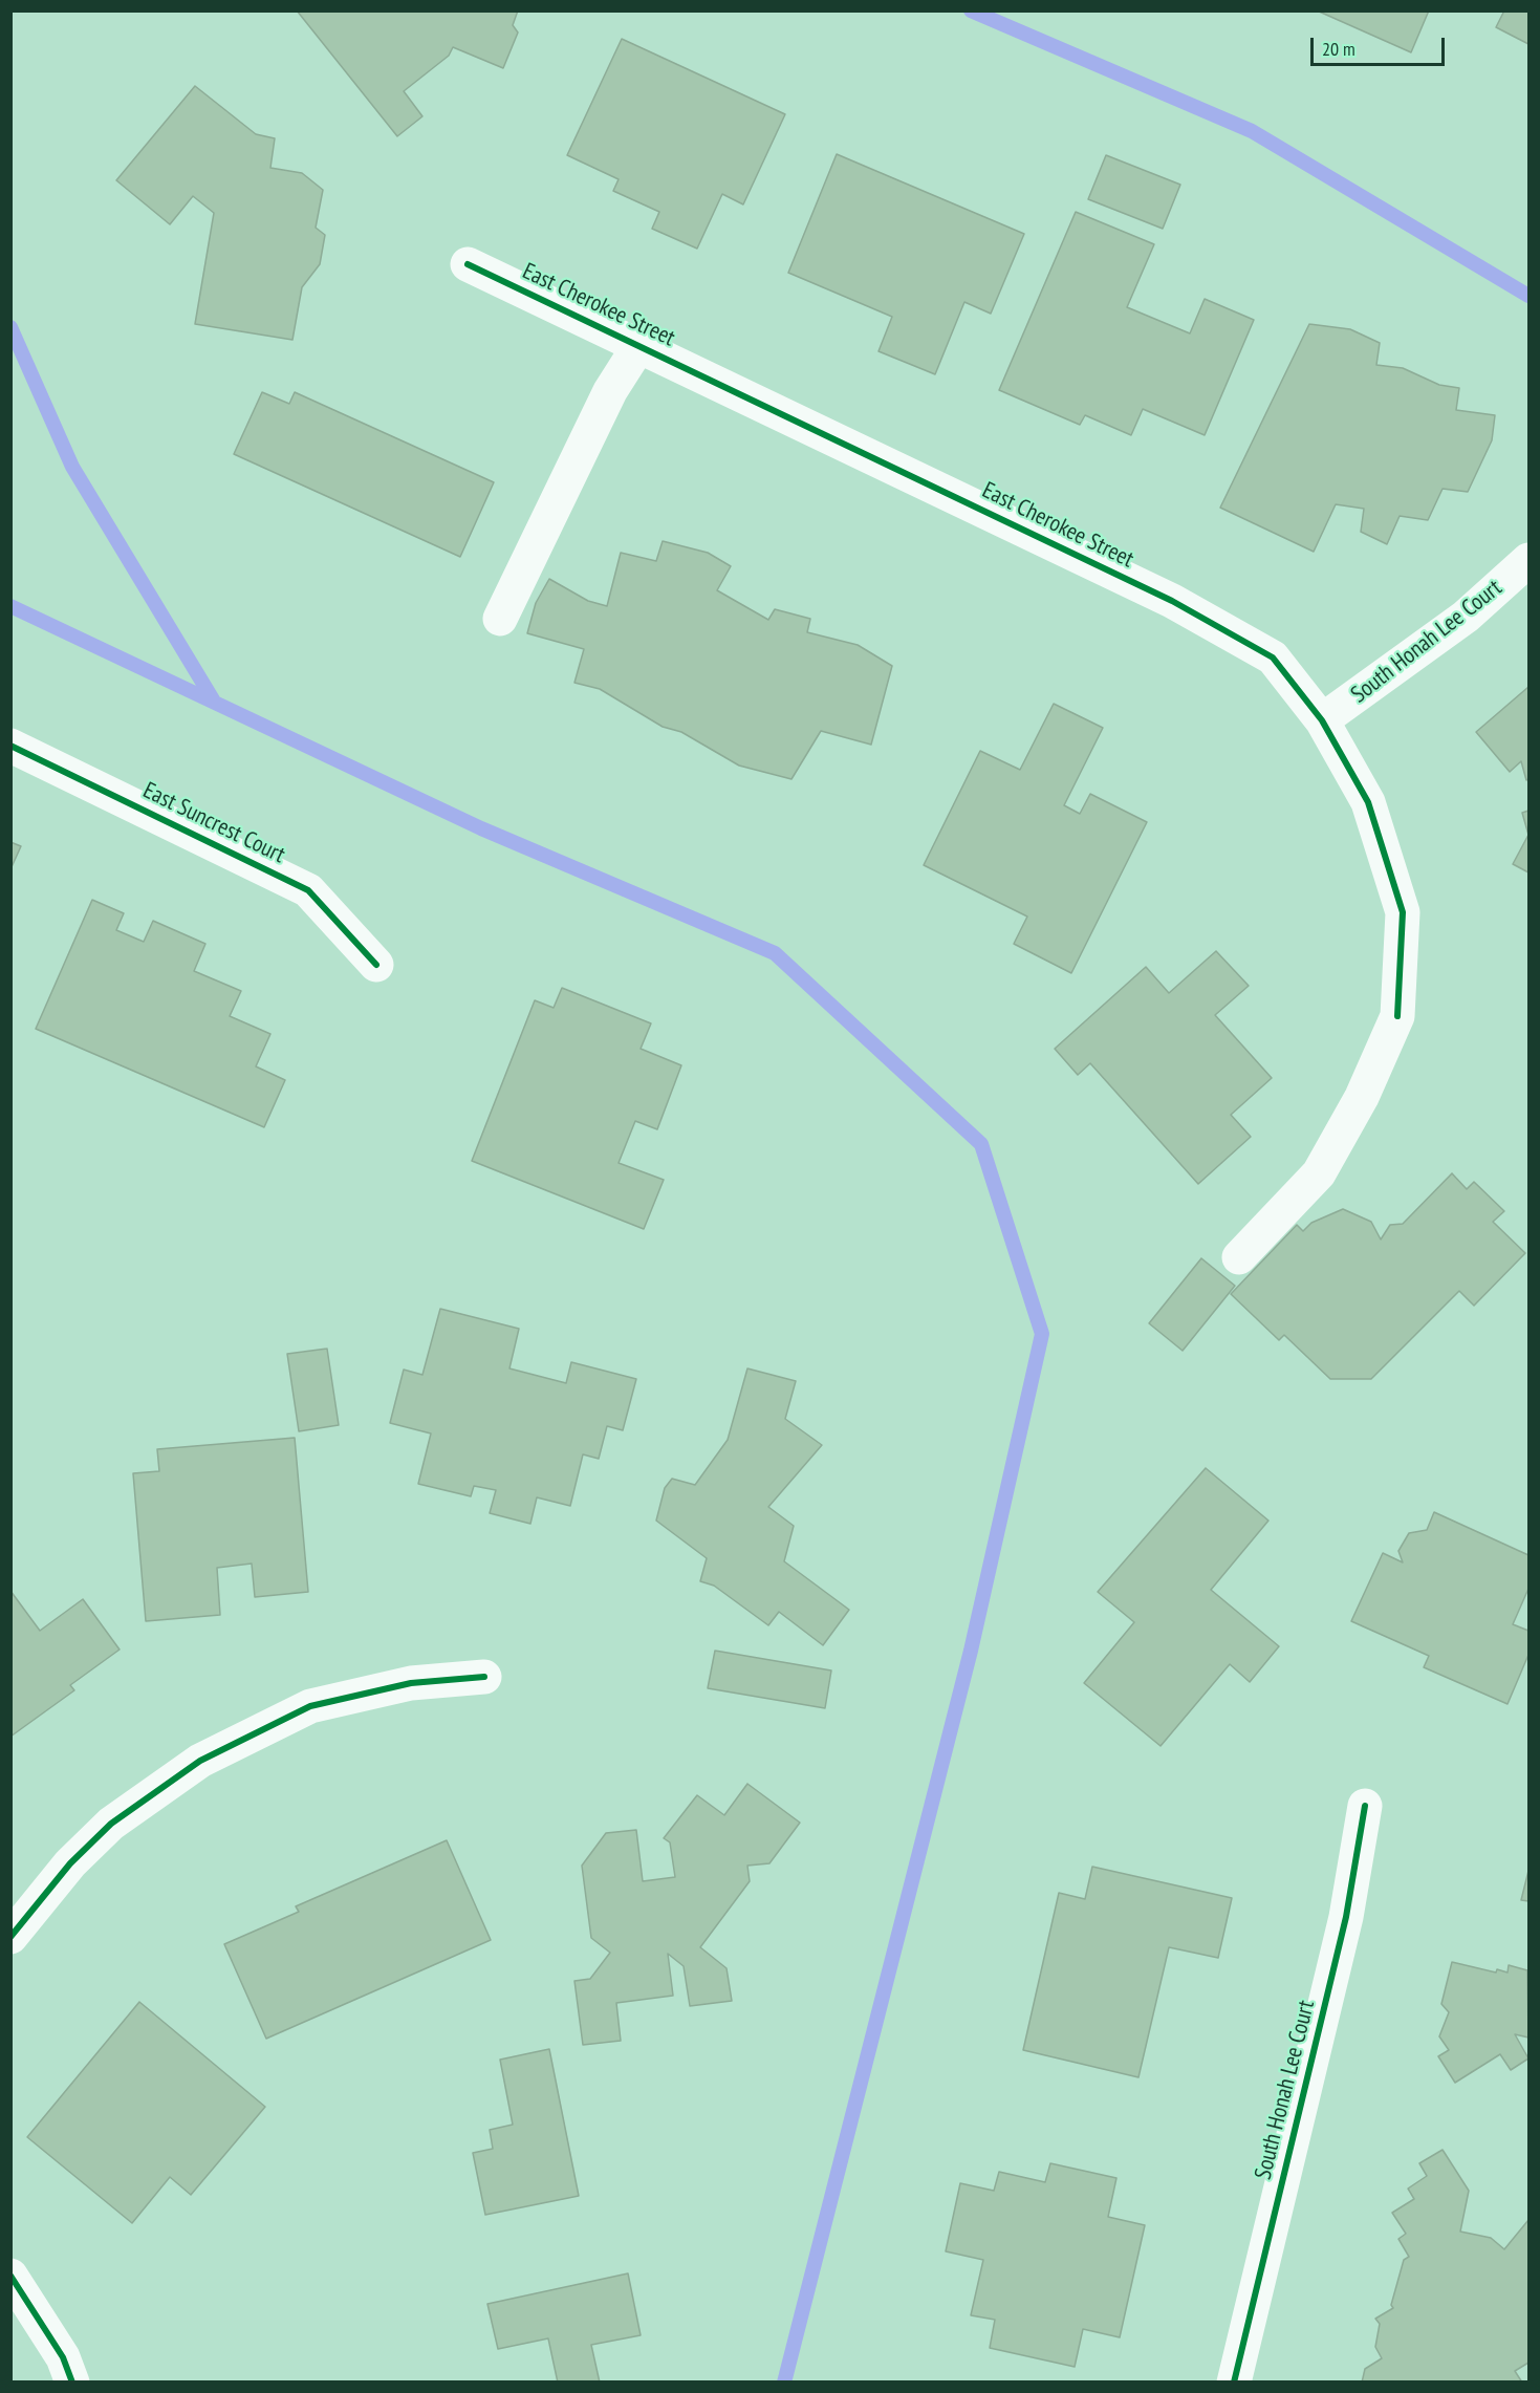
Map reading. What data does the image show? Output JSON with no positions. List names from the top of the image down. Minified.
{"streets":{"street":["East Cherokee Street","South Honah Lee Court","East Suncrest Court"]},"crossings":[["East Cherokee Street","South Honah Lee Court"]],"scale_bar":"20 m"}
